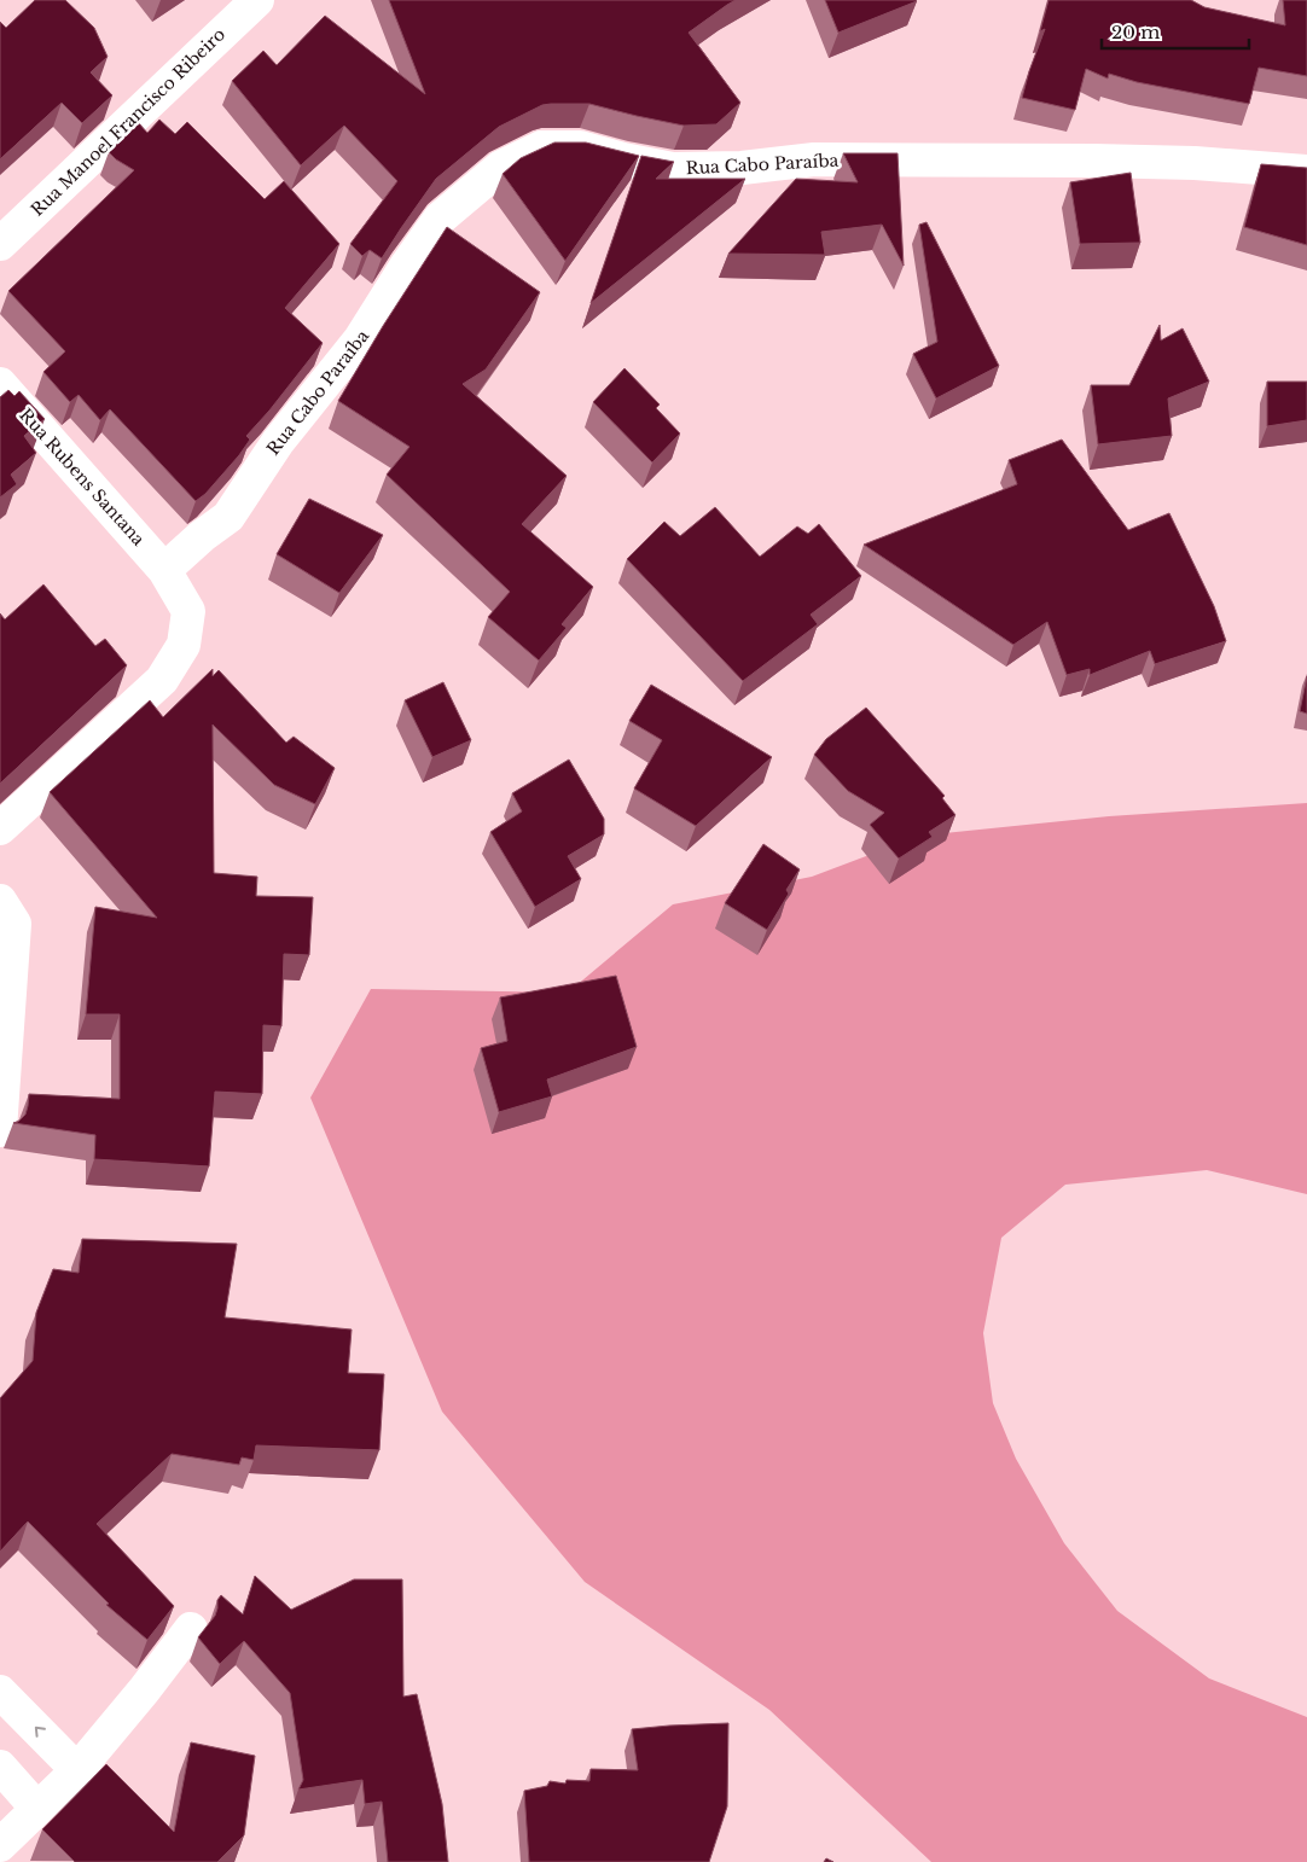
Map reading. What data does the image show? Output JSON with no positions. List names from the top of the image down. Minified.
{"streets":{"street":["Rua Manoel Francisco Ribeiro","Rua Cabo Paraíba","Rua Rubens Santana"]},"crossings":[["Rua Cabo Paraíba","Rua Rubens Santana"]],"scale_bar":"20 m"}
